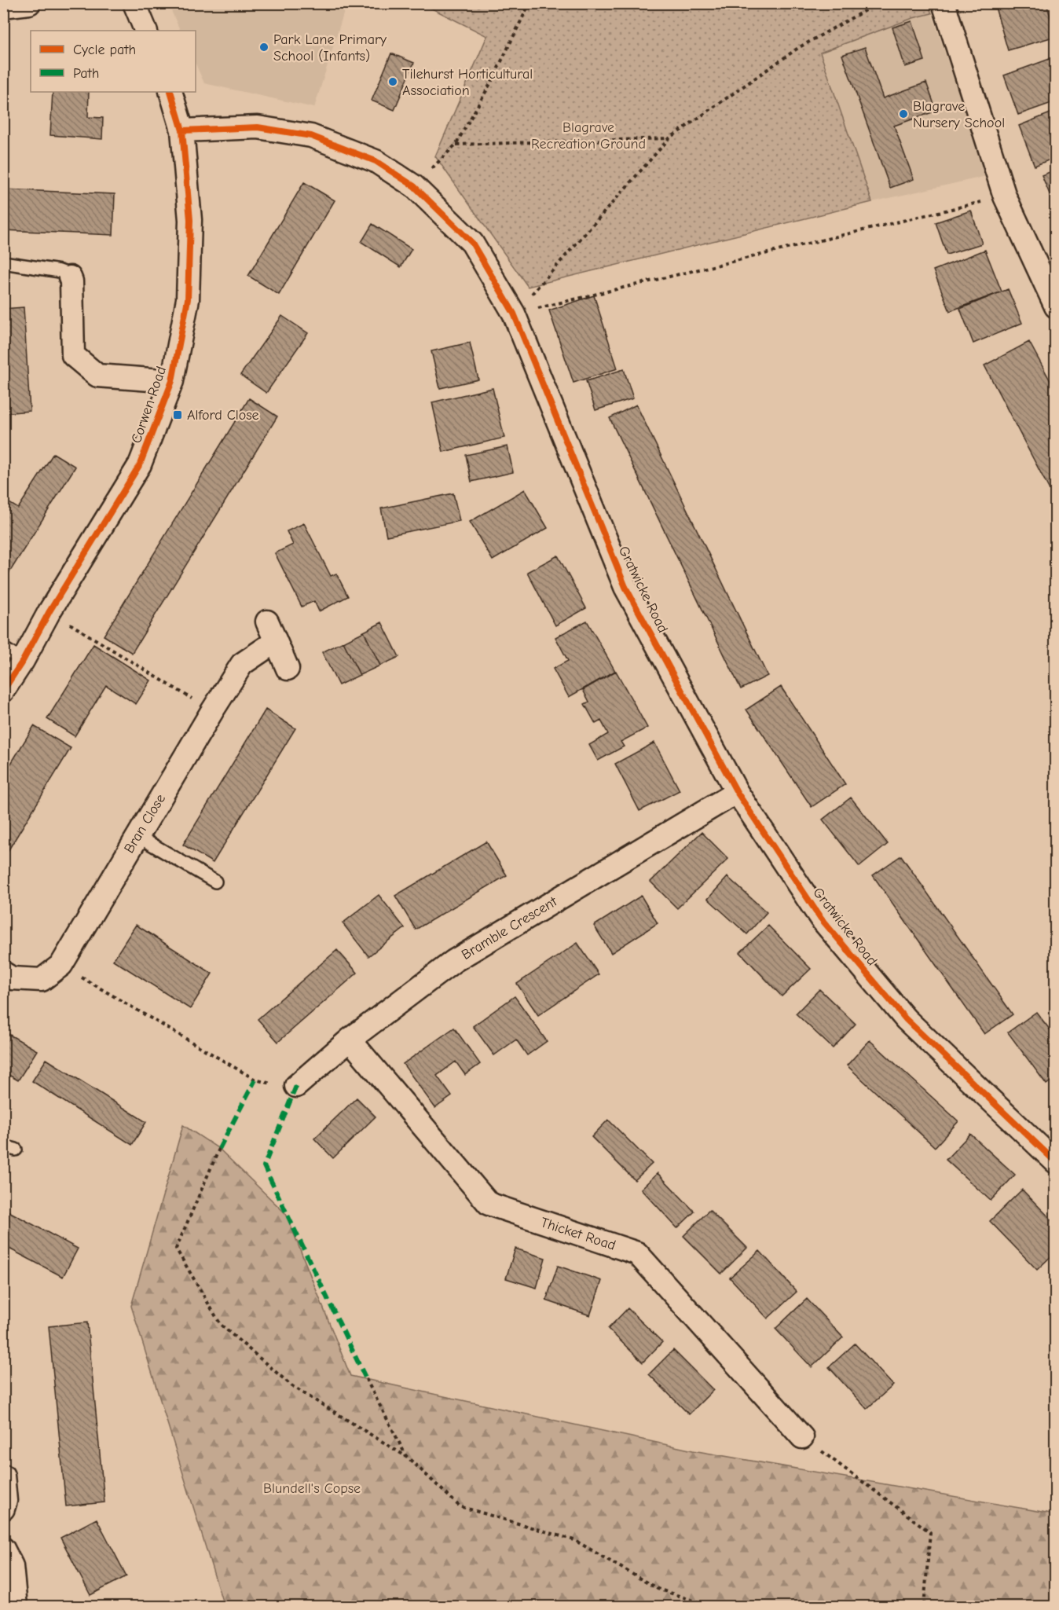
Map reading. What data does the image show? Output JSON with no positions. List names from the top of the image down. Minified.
{"streets":{"street":["Corwen Road","Gratwicke Road","Bran Close","Bramble Crescent","Thicket Road"]},"crossings":[["Corwen Road","Gratwicke Road"],["Gratwicke Road","Bramble Crescent"],["Bramble Crescent","Thicket Road"]],"parks":["Blagrave Recreation Ground","Blundell's Copse"],"places":{"other":["Park Lane Primary School (Infants)","Tilehurst Horticultural Association","Blagrave Nursery School"],"transit":["Alford Close"]},"legend":["Cycle path","Path"]}
